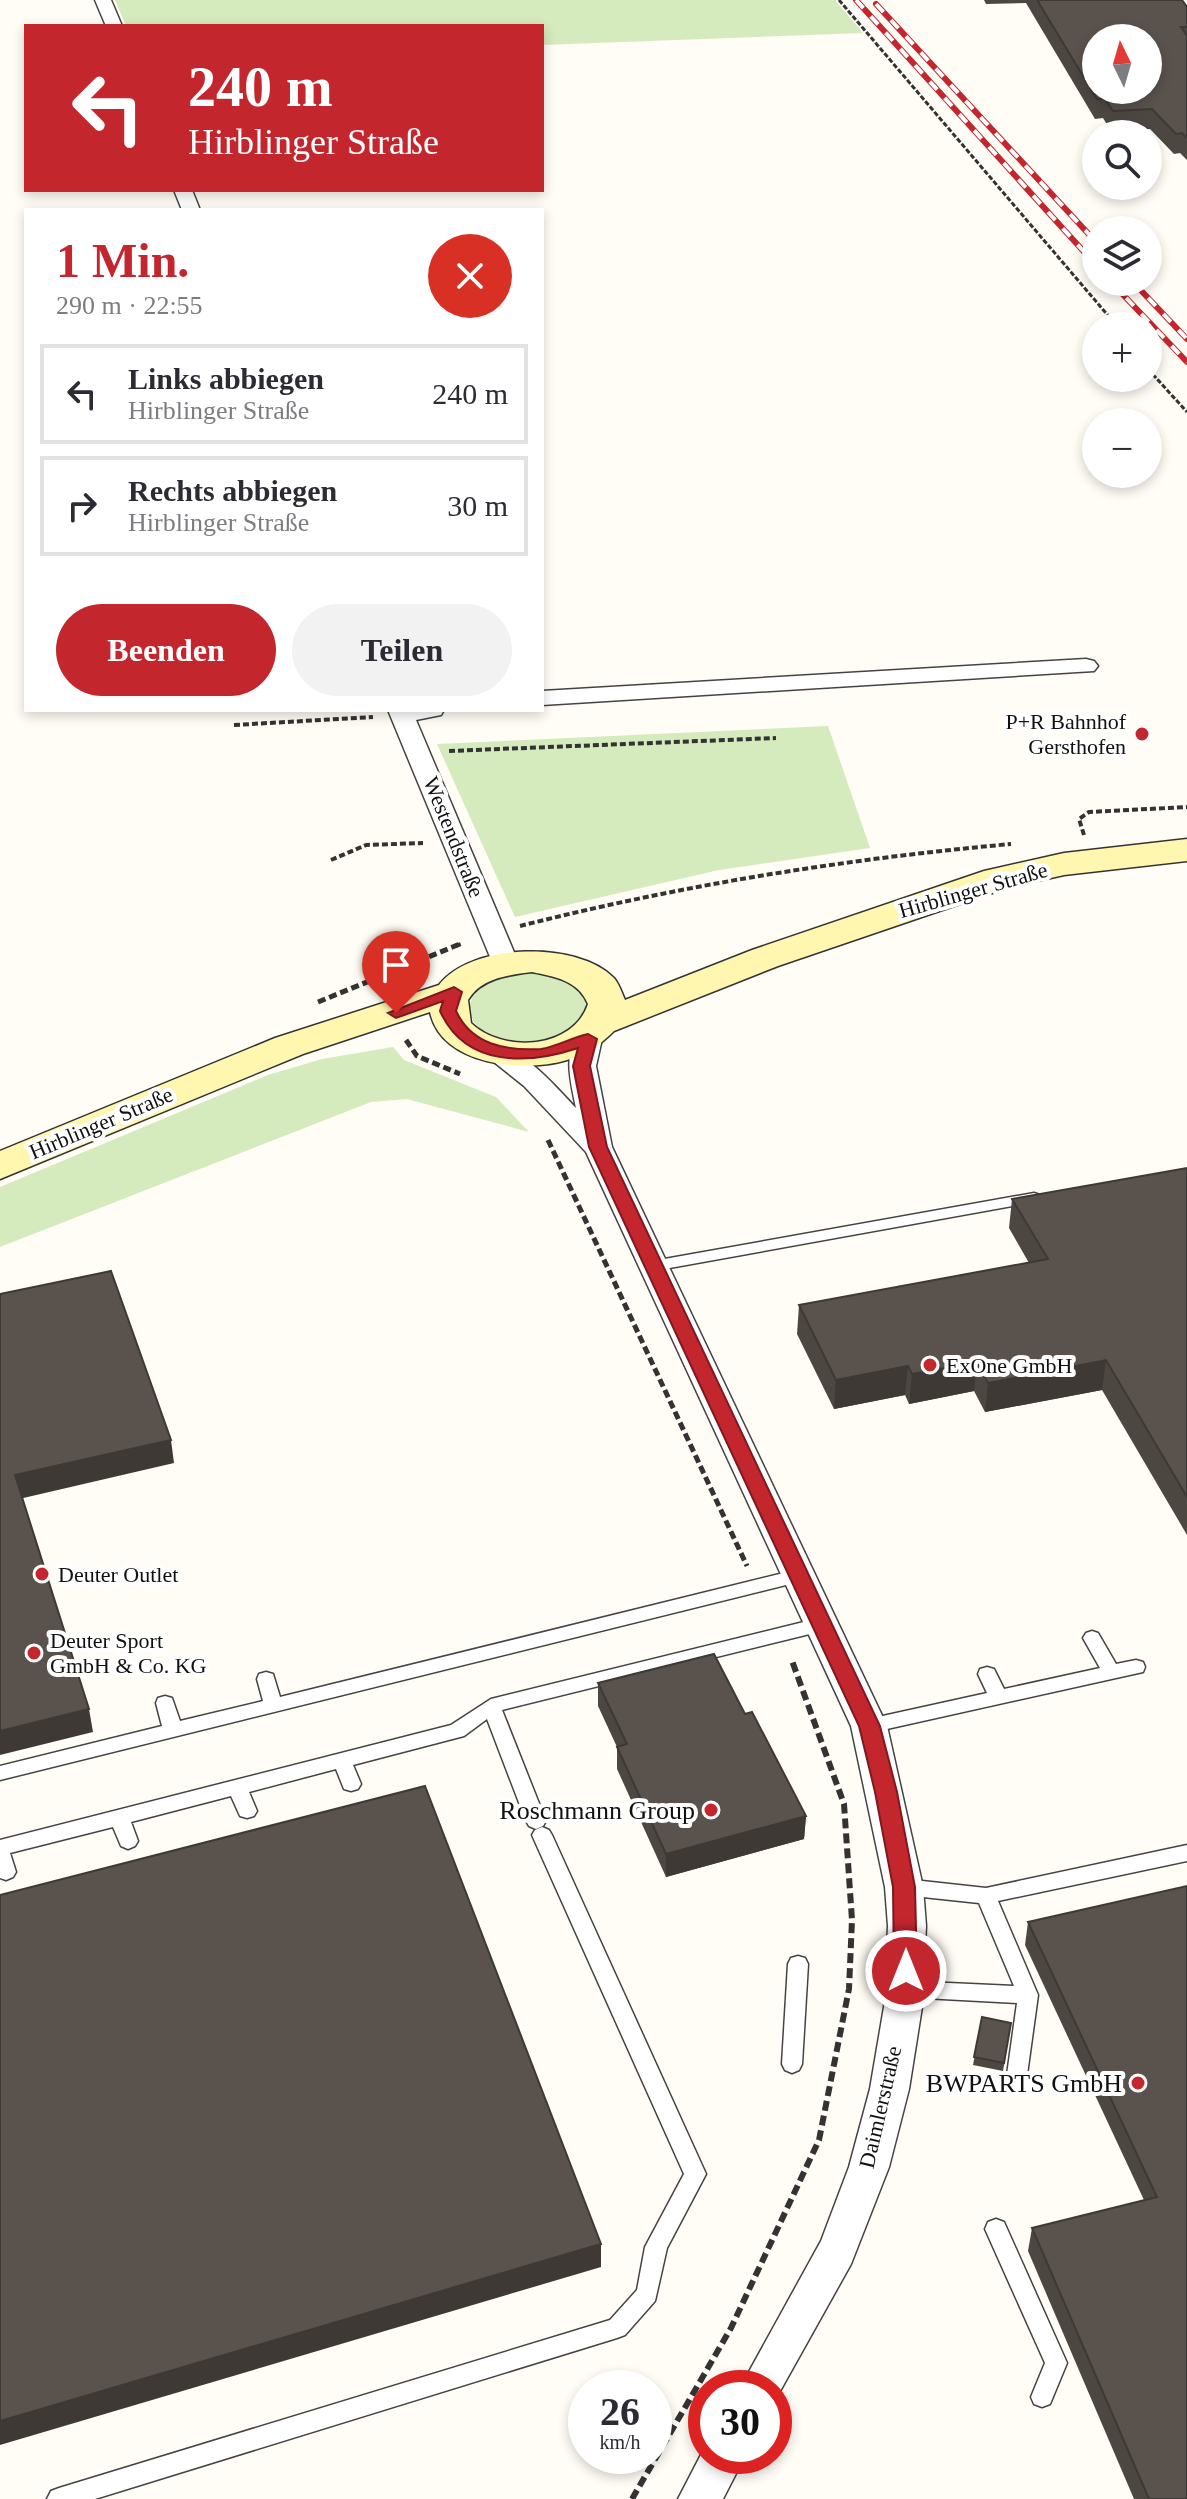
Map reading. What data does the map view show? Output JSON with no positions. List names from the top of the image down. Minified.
{"streets":{"main road":["Hirblinger Straße"],"street":["Westendstraße","Daimlerstraße"]},"crossings":[["Westendstraße","Hirblinger Straße"],["Westendstraße","Daimlerstraße"],["Hirblinger Straße","Daimlerstraße"]],"places":["P+R Bahnhof Gersthofen","ExOne GmbH","Deuter Outlet","Deuter Sport GmbH & Co. KG","Roschmann Group","BWPARTS GmbH"],"north":"top","page":{"map_buttons":["+","−"],"turn":["240 m","Hirblinger Straße"],"heading":["1 Min.","290 m · 22:55"],"list":[{"name":"Links abbiegen","note":"Hirblinger Straße","value":"240 m"},{"name":"Rechts abbiegen","note":"Hirblinger Straße","value":"30 m"}],"buttons":["Beenden","Teilen"],"speed":"26 km/h","limit":"30"}}
